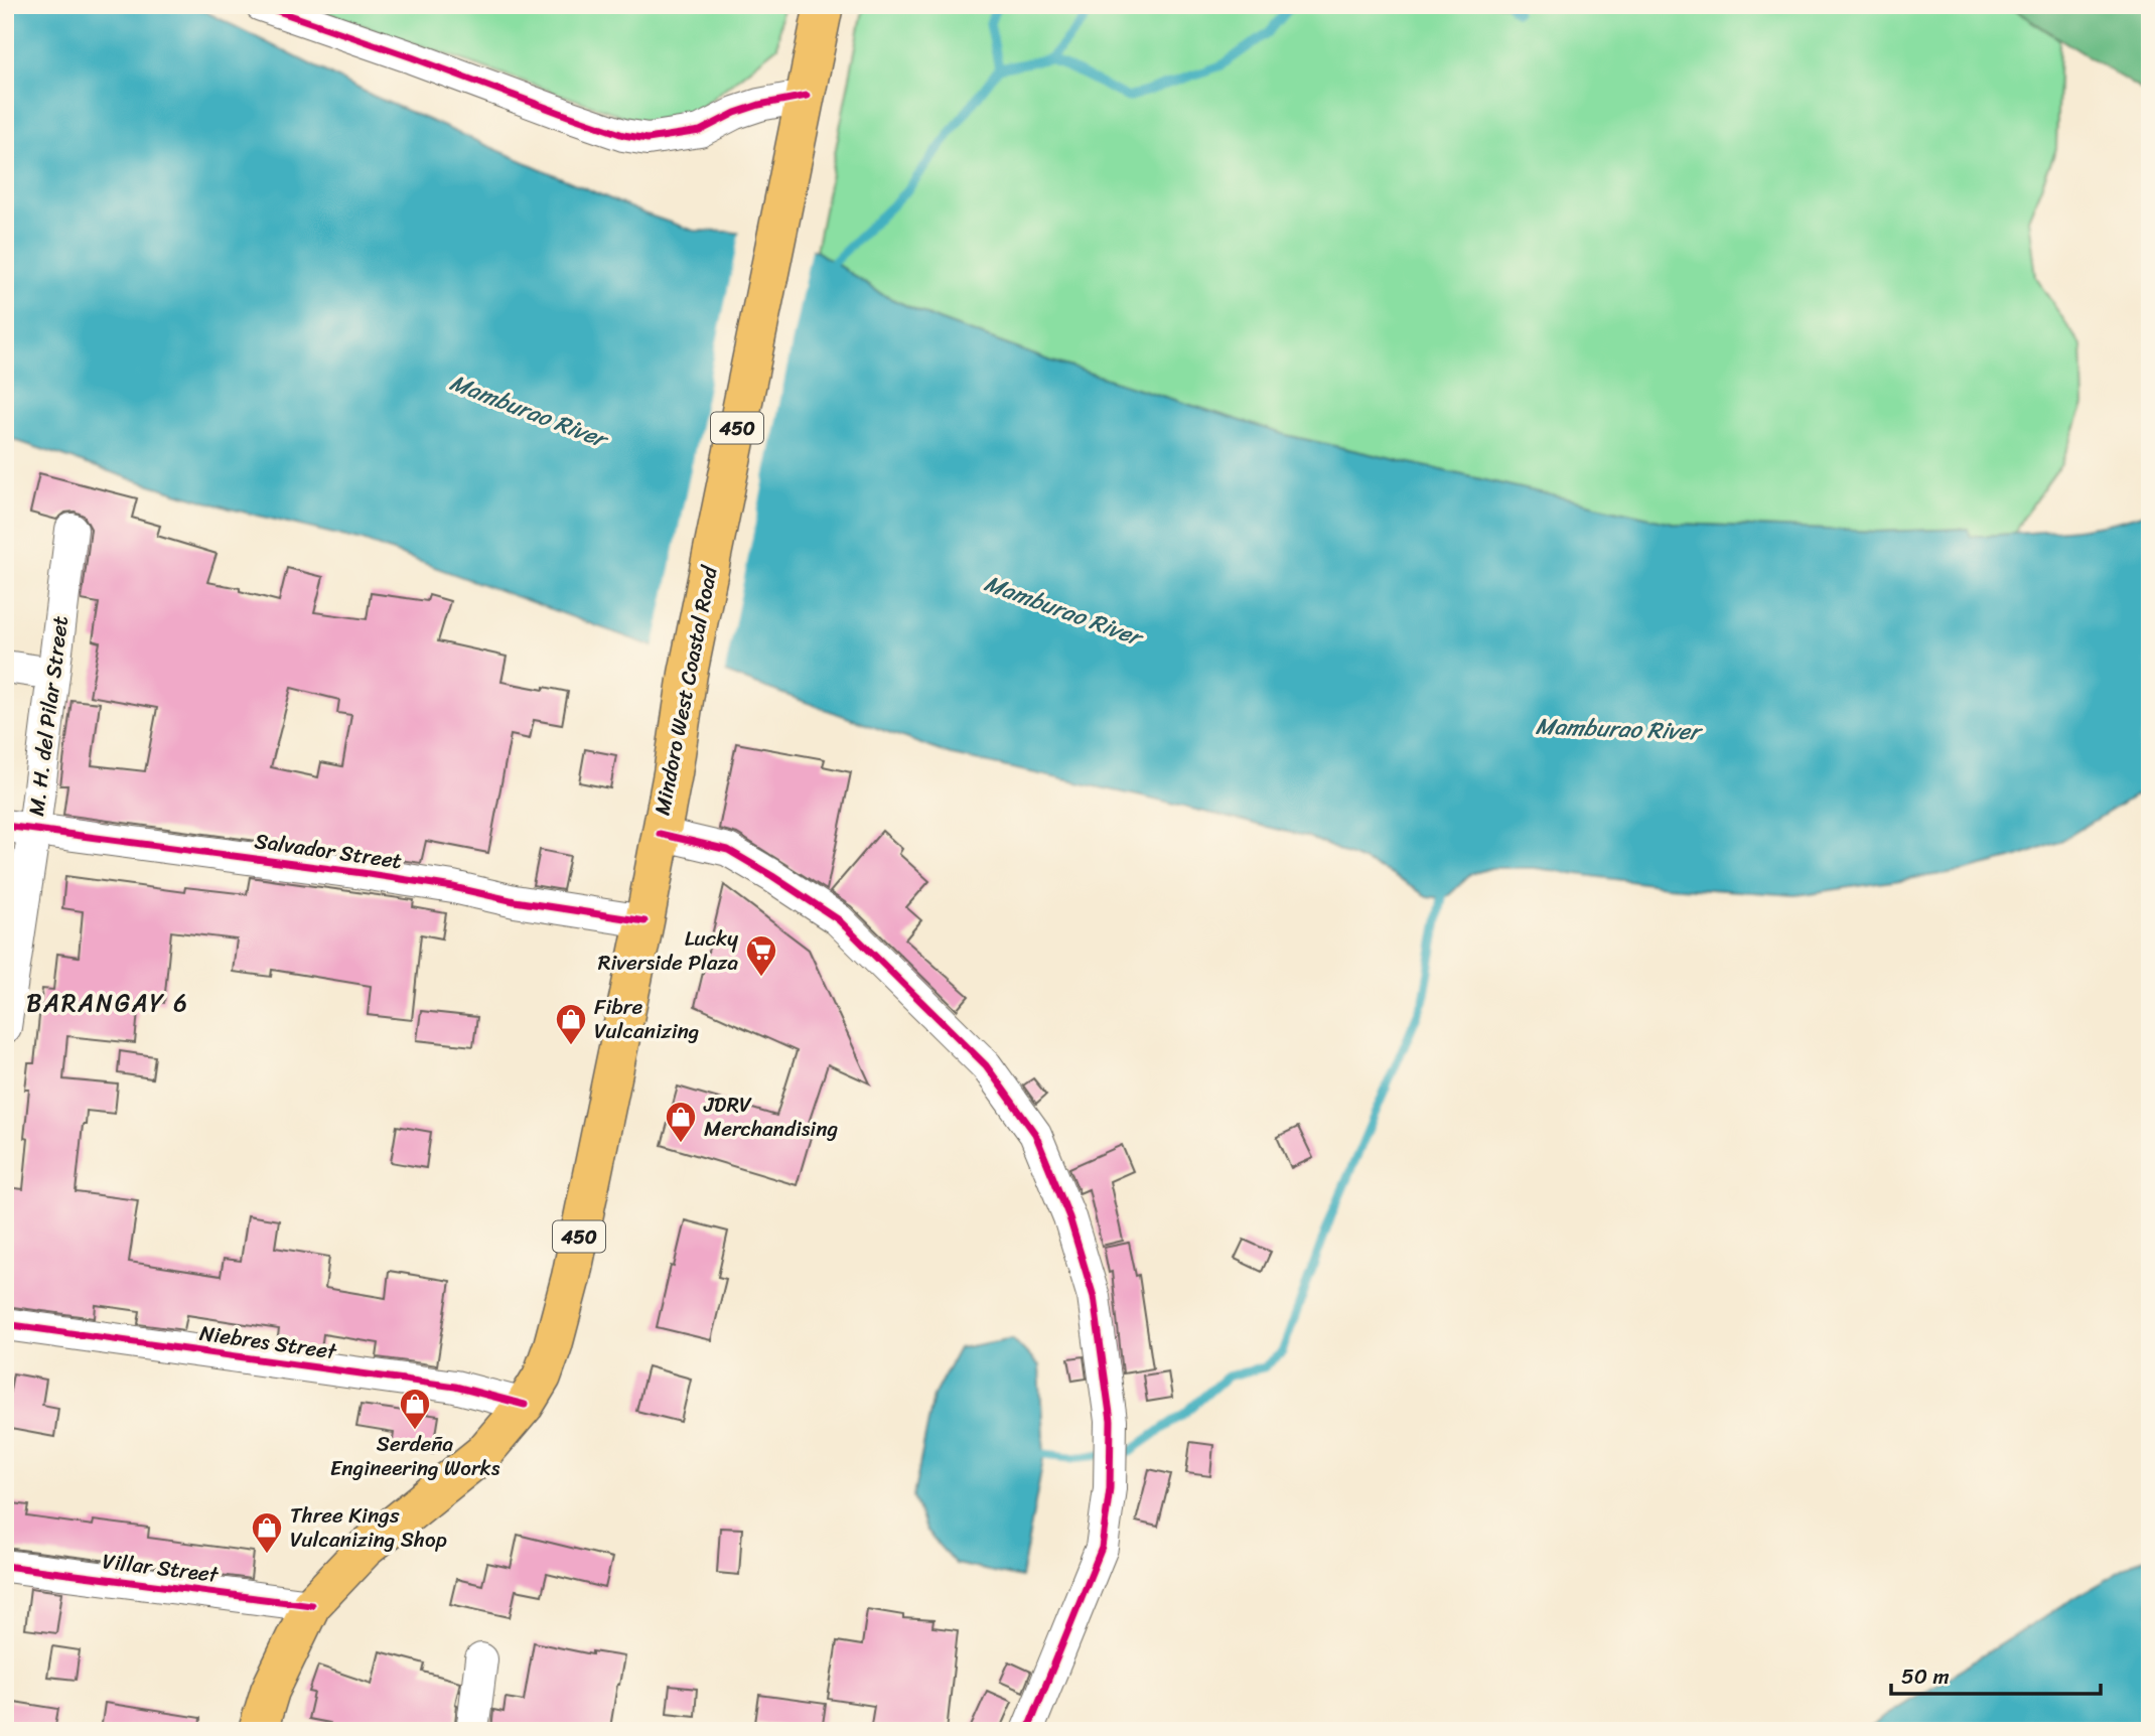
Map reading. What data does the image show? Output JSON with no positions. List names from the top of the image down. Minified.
{"streets":{"main road":["450","Mindoro West Coastal Road"],"street":["M. H. del Pilar Street","Salvador Street","Niebres Street","Villar Street"]},"crossings":[["Mindoro West Coastal Road","Salvador Street"],["Mindoro West Coastal Road","Niebres Street"],["Mindoro West Coastal Road","Villar Street"],["M. H. del Pilar Street","Salvador Street"]],"districts":["BARANGAY 6"],"water":["Mamburao River"],"places":{"supermarket":["Lucky Riverside Plaza"],"shop":["Fibre Vulcanizing","JDRV Merchandising","Serdeña Engineering Works","Three Kings Vulcanizing Shop"]},"scale_bar":"50 m"}
